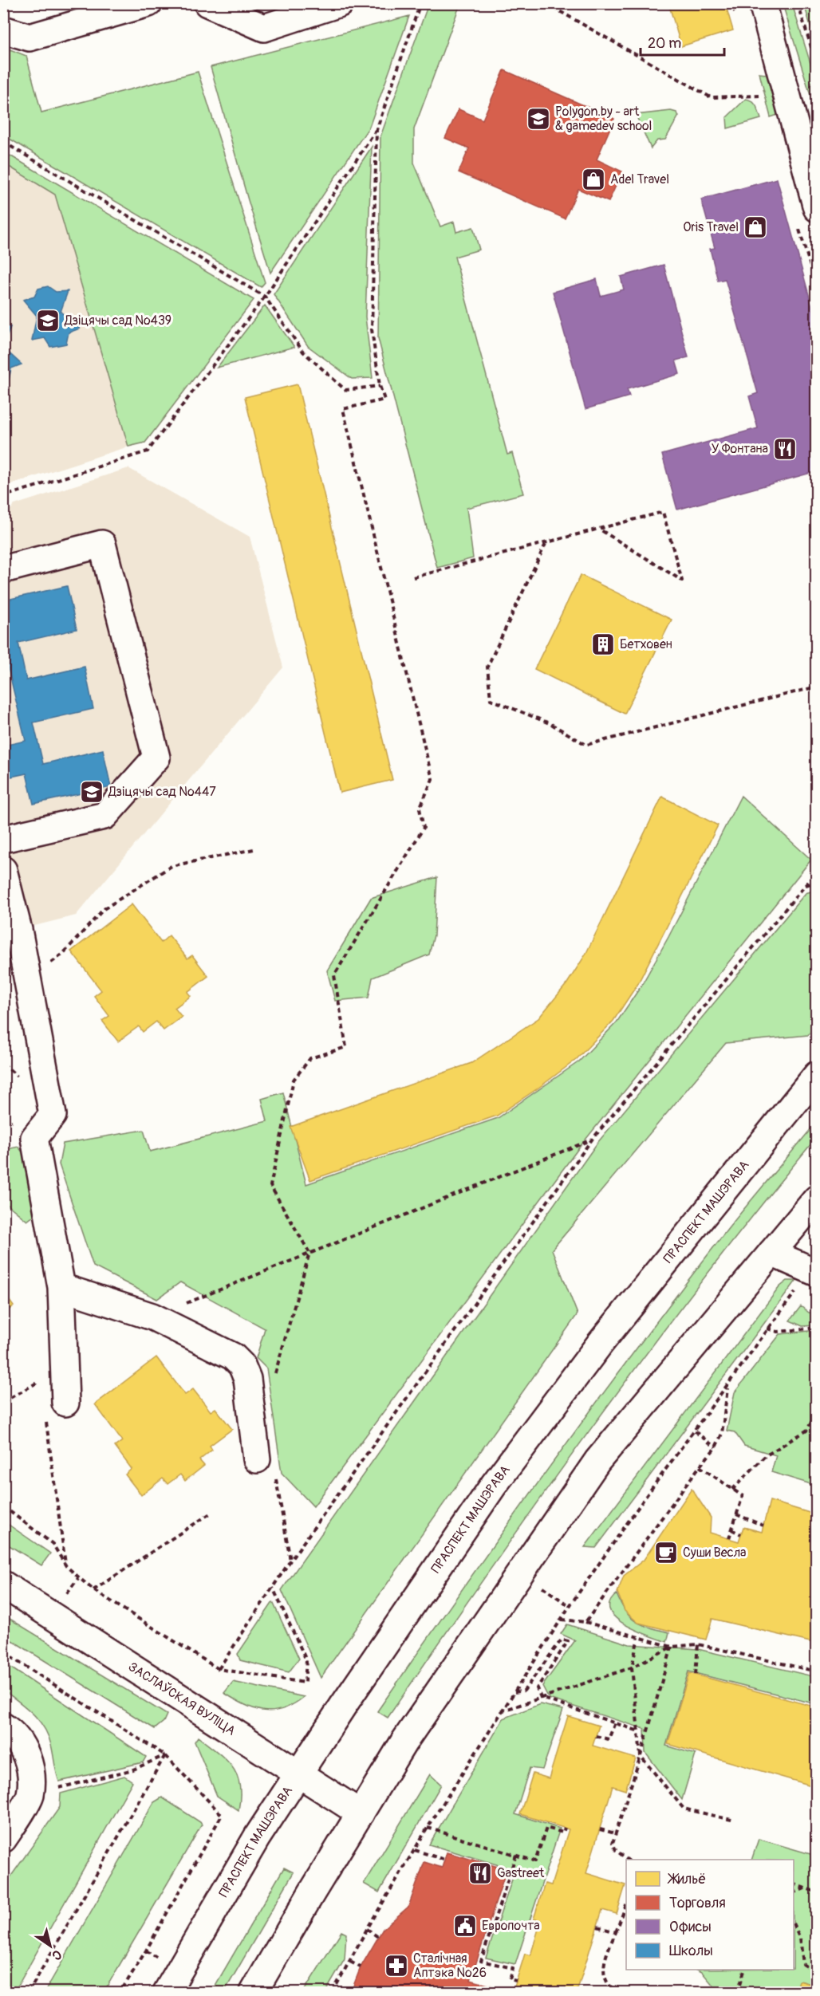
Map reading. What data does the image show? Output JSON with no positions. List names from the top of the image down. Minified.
{"streets":{"main road":["ПРАСПЕКТ МАШЭРАВА","ЗАСЛАЎСКАЯ ВУЛІЦА"]},"crossings":[["ПРАСПЕКТ МАШЭРАВА","ЗАСЛАЎСКАЯ ВУЛІЦА"]],"places":{"school or university":["Polygon.by - art & gamedev school","Дзіцячы сад №439","Дзіцячы сад №447"],"shop":["Adel Travel","Oris Travel"],"restaurant":["У Фонтана","Gastreet"],"building":["Бетховен"],"cafe":["Суши Весла"],"public building":["Европочта"],"pharmacy":["Сталічная Аптэка №26"]},"legend":["Жильё","Торговля","Офисы","Школы"],"scale_bar":"20 m","north":"bottom right"}
